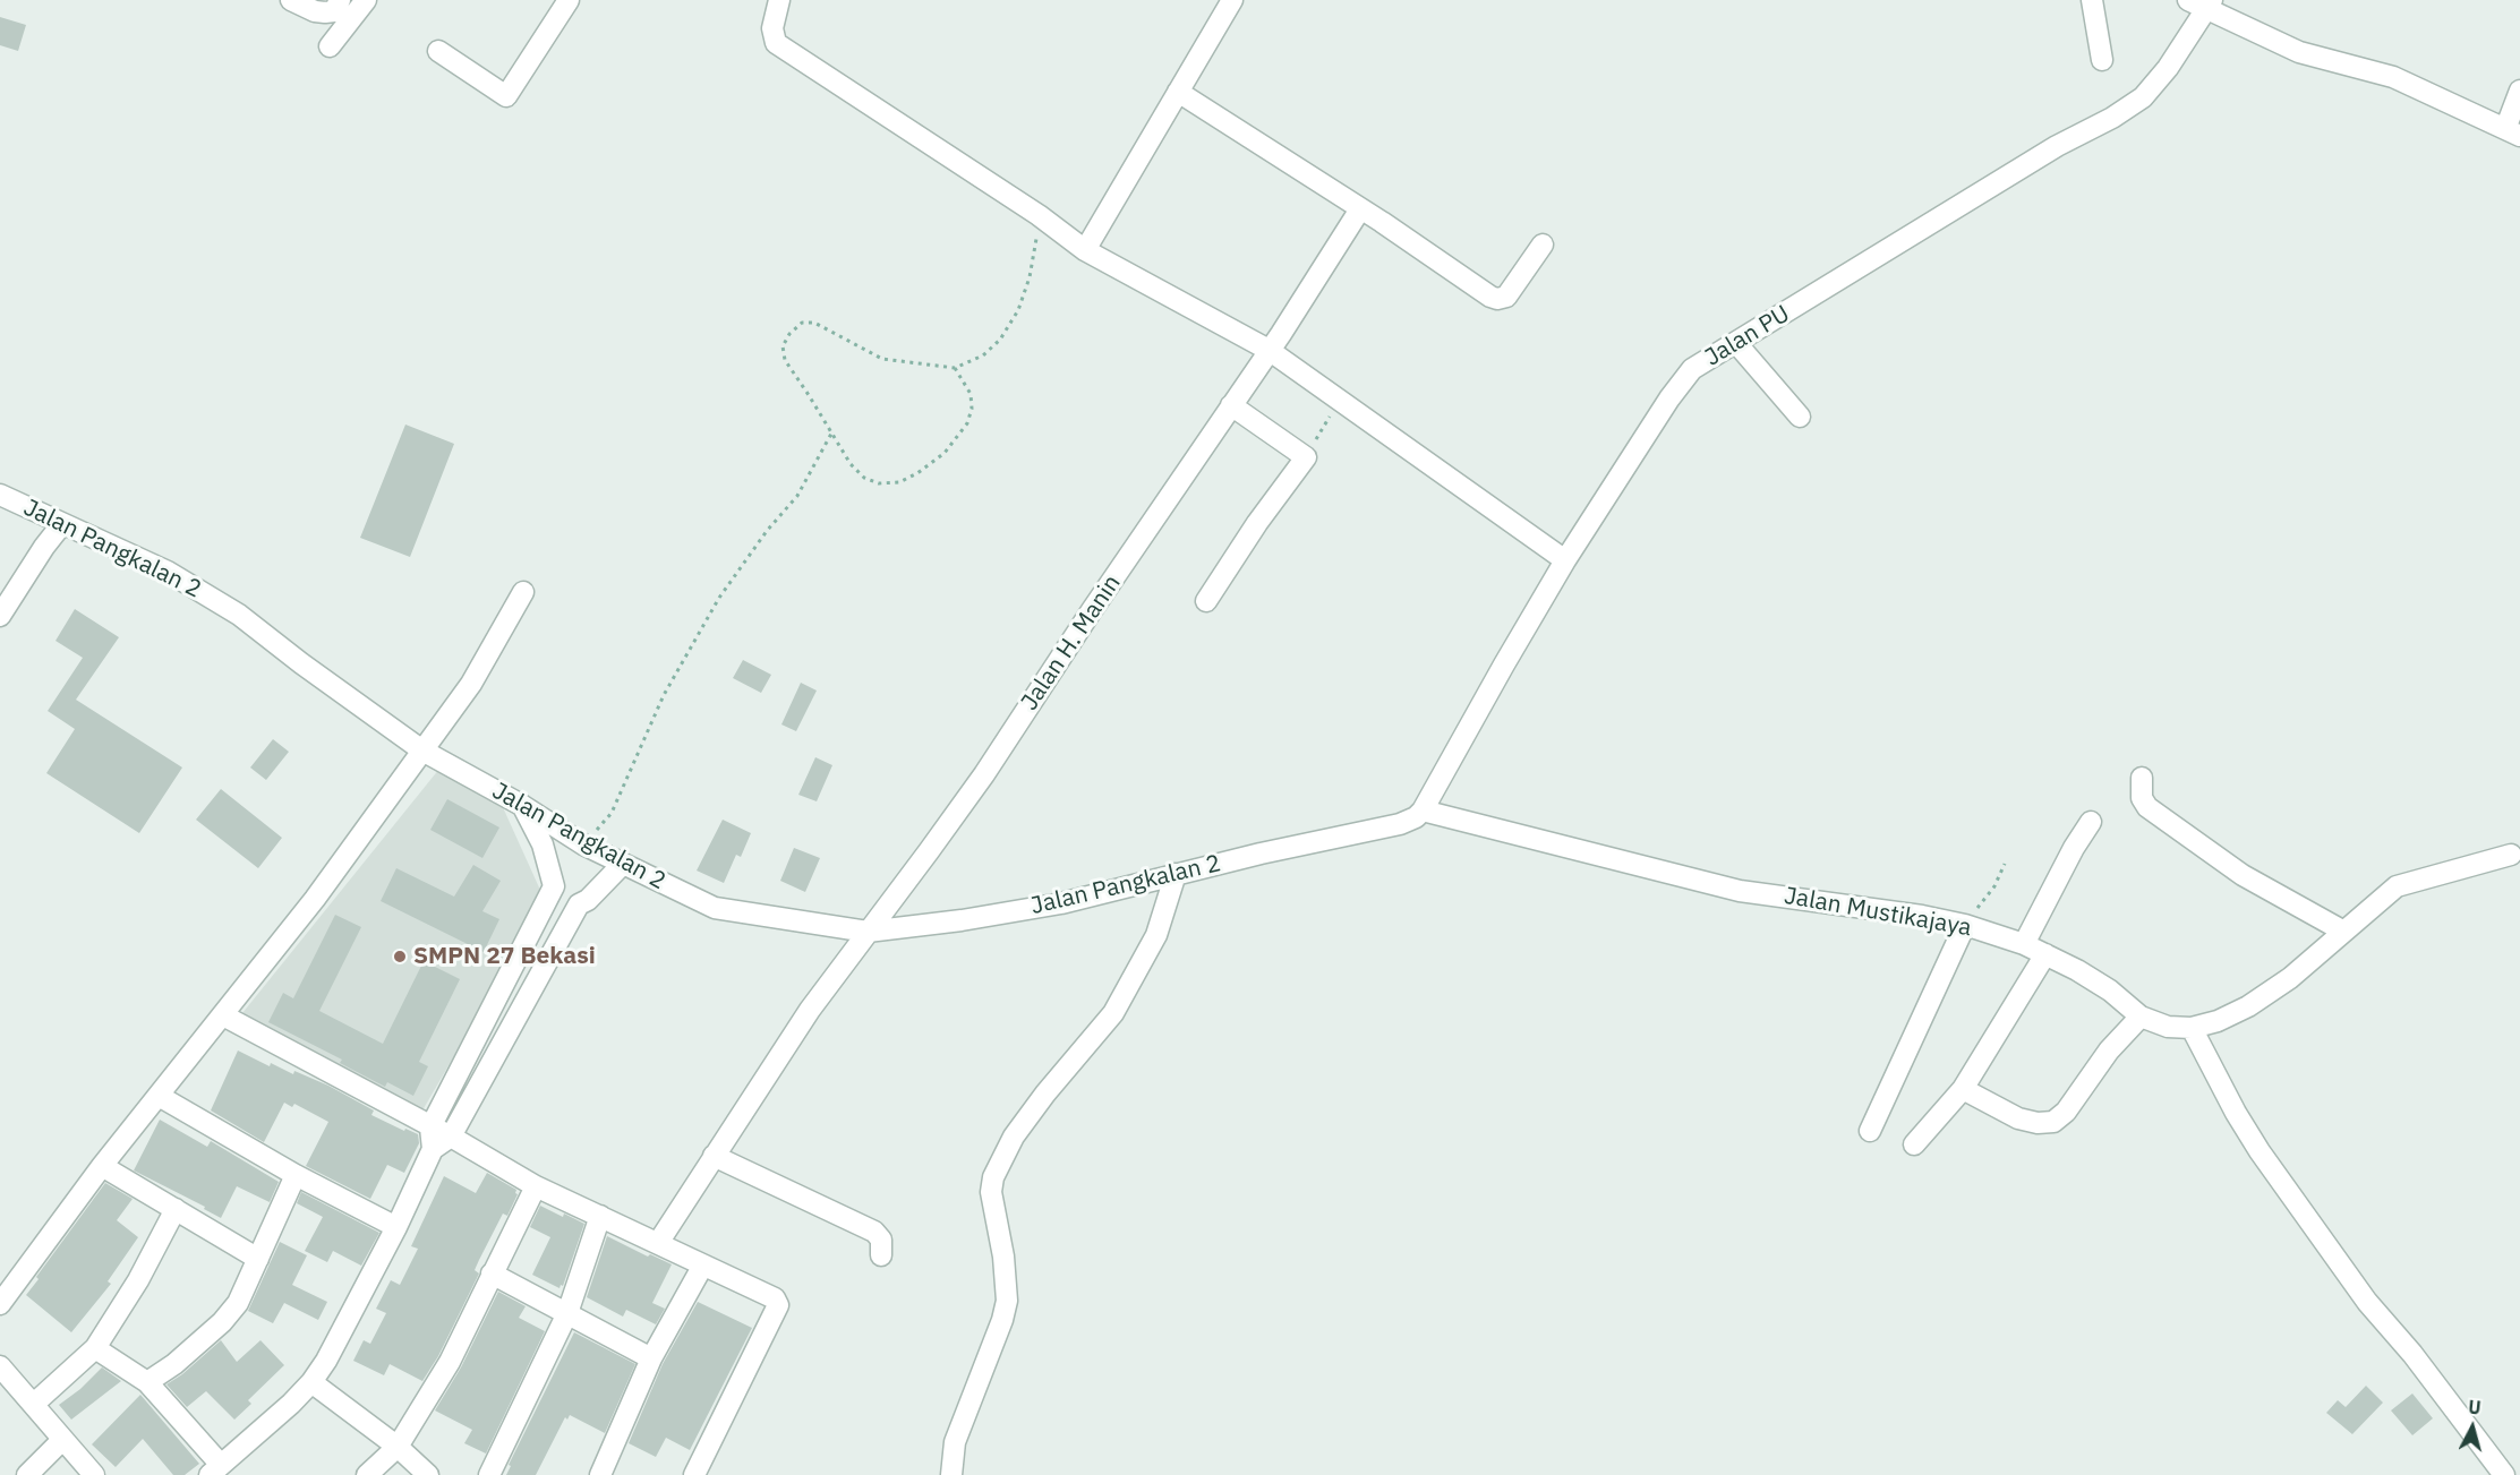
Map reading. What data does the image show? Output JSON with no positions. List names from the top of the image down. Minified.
{"streets":{"street":["Jalan PU","Jalan Pangkalan 2","Jalan H. Manin","Jalan Mustikajaya"]},"crossings":[["Jalan PU","Jalan Pangkalan 2"],["Jalan PU","Jalan Mustikajaya"],["Jalan Pangkalan 2","Jalan H. Manin"],["Jalan Pangkalan 2","Jalan Mustikajaya"]],"places":["SMPN 27 Bekasi"],"north":"top"}
